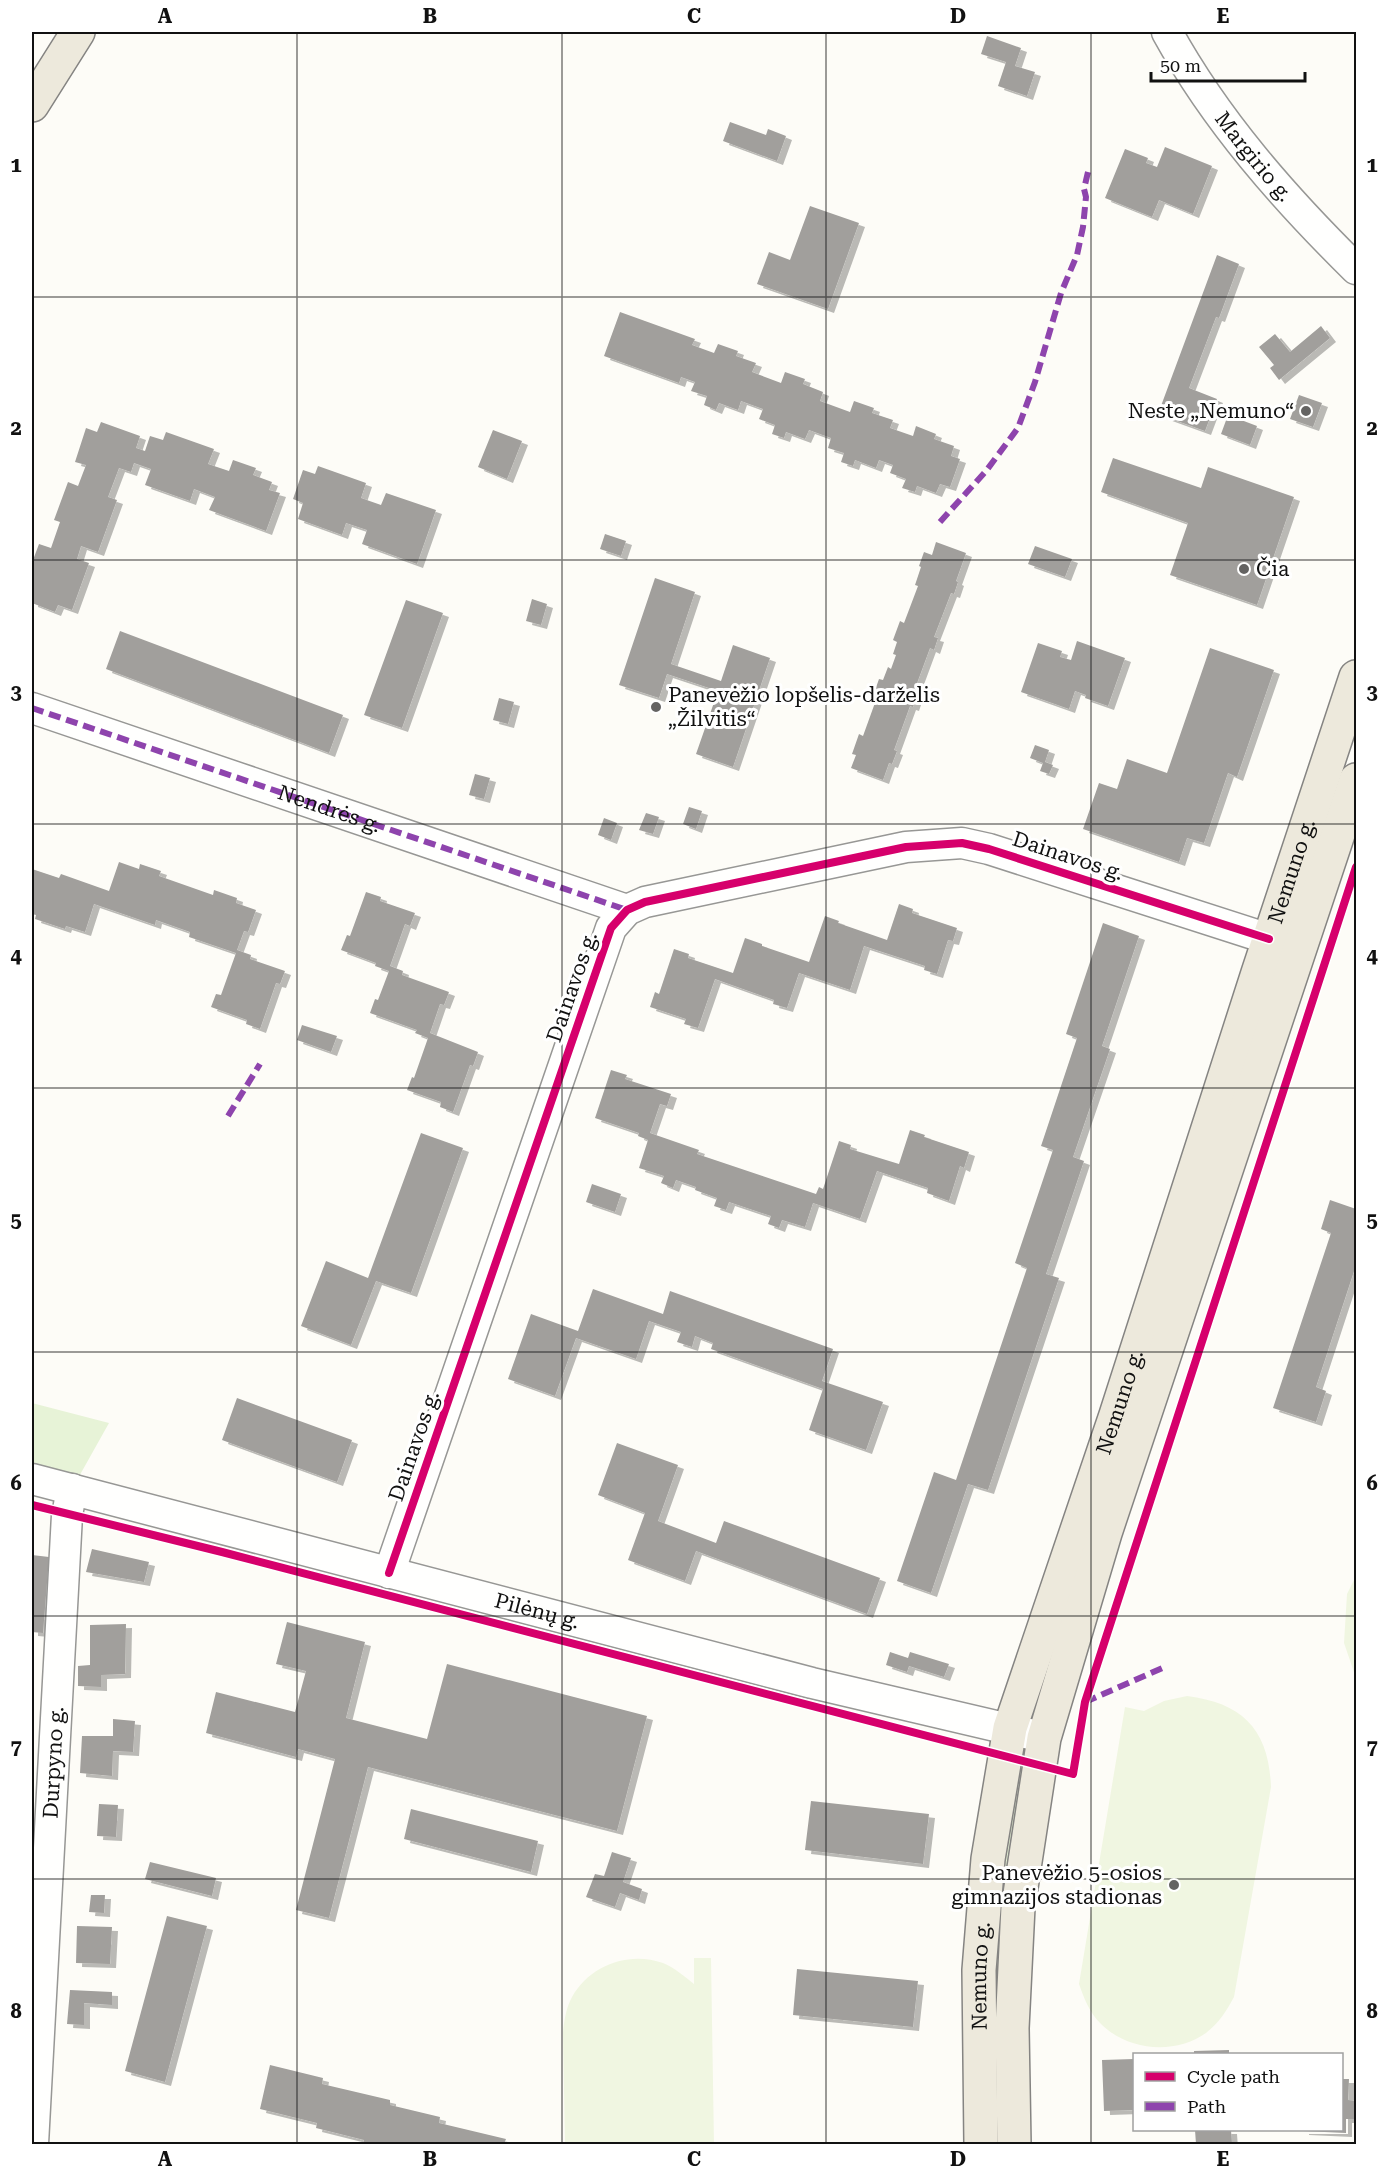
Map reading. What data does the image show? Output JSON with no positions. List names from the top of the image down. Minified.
{"streets":{"main road":["Nemuno g."],"street":["Margirio g.","Nendrės g.","Dainavos g.","Pilėnų g.","Durpyno g."]},"crossings":[["Nendrės g.","Dainavos g."],["Dainavos g.","Nemuno g."],["Dainavos g.","Pilėnų g."],["Nemuno g.","Pilėnų g."],["Pilėnų g.","Durpyno g."]],"places":["Neste „Nemuno“","Čia","Panevėžio lopšelis-darželis „Žilvitis“","Panevėžio 5-osios gimnazijos stadionas"],"legend":["Cycle path","Path"],"scale_bar":"50 m","grid":{"columns":["A","B","C","D","E"],"rows":["1","2","3","4","5","6","7","8"]}}
